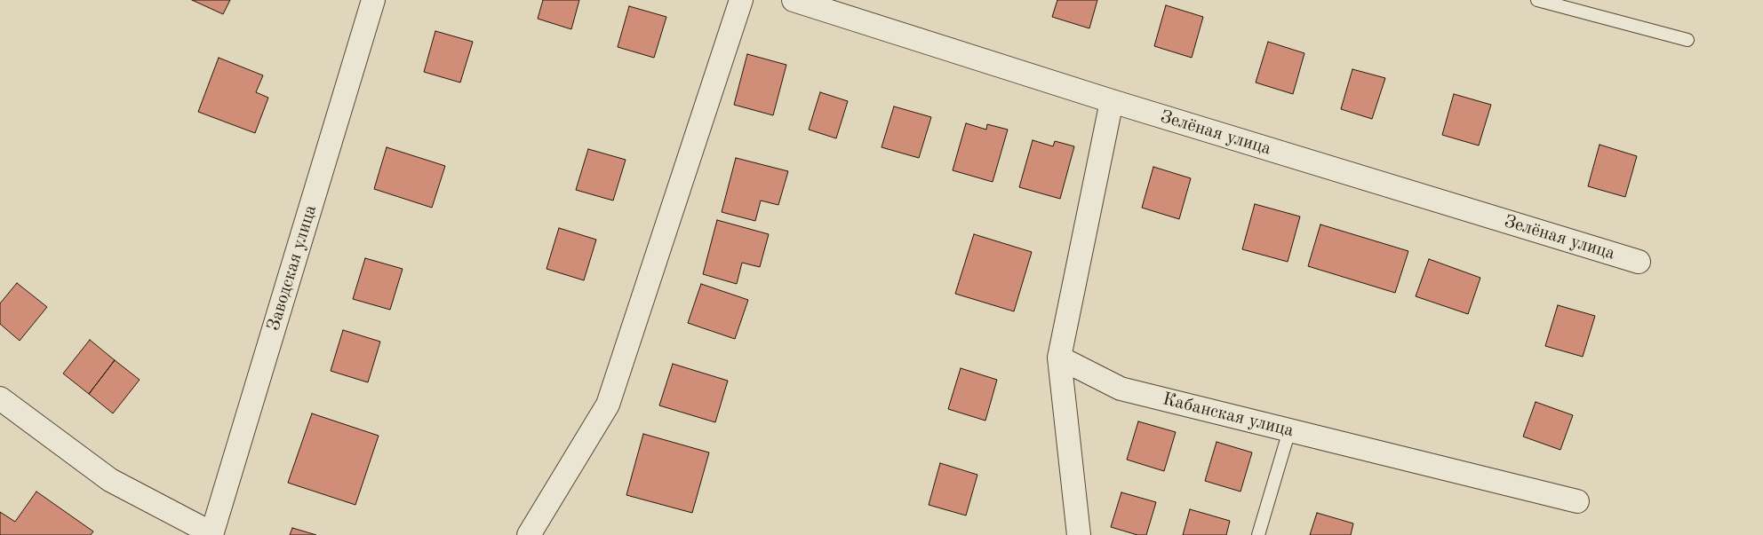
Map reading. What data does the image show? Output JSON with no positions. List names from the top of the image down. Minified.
{"streets":{"street":["Зелёная улица","Заводская улица","Кабанская улица"]}}
